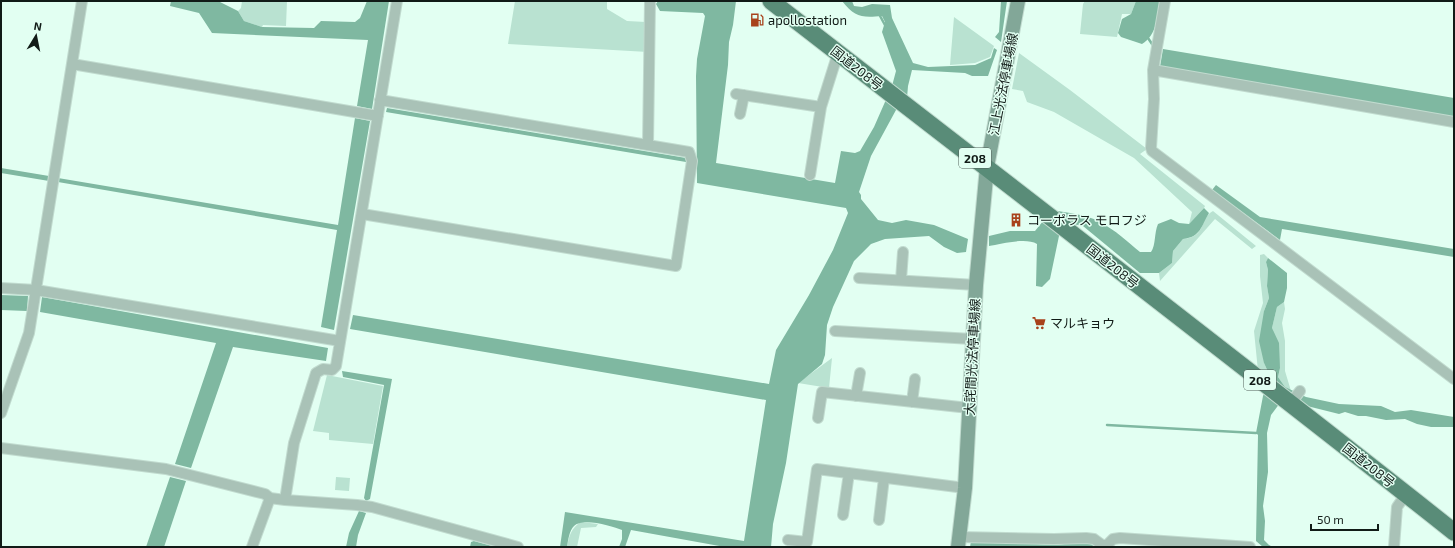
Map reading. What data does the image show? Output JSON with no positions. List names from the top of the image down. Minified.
{"streets":{"highway":["国道208号","208"],"main road":["江上光法停車場線","大詫間光法停車場線"]},"crossings":[["国道208号","江上光法停車場線"],["国道208号","大詫間光法停車場線"],["江上光法停車場線","大詫間光法停車場線"]],"places":{"fuel station":["apollostation"],"building":["コーポラス モロフジ"],"supermarket":["マルキョウ"]},"scale_bar":"50 m","north":"top"}
